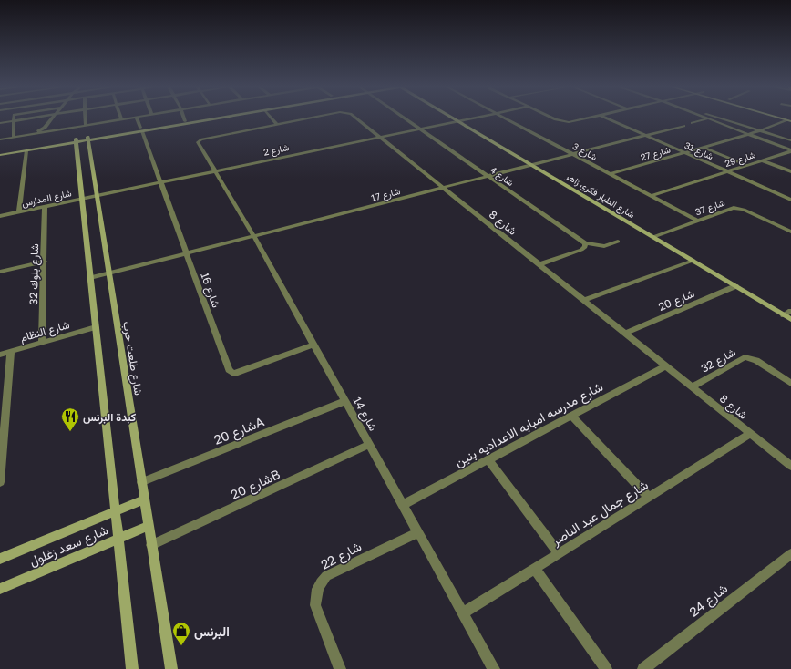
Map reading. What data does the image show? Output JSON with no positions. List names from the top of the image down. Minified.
{"streets":{"street":["شارع 2","شارع 31","شارع 3","شارع 27","شارع 29","شارع 4","شارع 17","شارع الطيار فكرى زاهر","شارع المدارس","شارع 37","شارع 8","شارع بلوك 32","شارع 16","شارع 20","شارع النظام","شارع طلعت حرب","شارع 32","شارع 14","شارع مدرسه امبابه الاعداديه بنين","شارع 20A","شارع 20B","شارع جمال عبد الناصر","شارع سعد زغلول","شارع 22","شارع 24"]},"crossings":[["شارع 2","شارع 4"],["شارع 2","شارع الطيار فكرى زاهر"],["شارع 2","شارع المدارس"],["شارع 2","شارع 8"],["شارع 2","شارع 16"],["شارع 2","شارع طلعت حرب"],["شارع 2","شارع 14"],["شارع 31","شارع 27"],["شارع 31","شارع 29"],["شارع 31","شارع 17"],["شارع 3","شارع 27"],["شارع 3","شارع 29"],["شارع 3","شارع 17"],["شارع 3","شارع 37"],["شارع 4","شارع 17"],["شارع 17","شارع الطيار فكرى زاهر"],["شارع 17","شارع 8"],["شارع 17","شارع 16"],["شارع 17","شارع طلعت حرب"],["شارع 17","شارع 14"],["شارع الطيار فكرى زاهر","شارع 37"],["شارع الطيار فكرى زاهر","شارع 20"],["شارع المدارس","شارع بلوك 32"],["شارع المدارس","شارع طلعت حرب"],["شارع 8","شارع 20"],["شارع 8","شارع 32"],["شارع 8","شارع 14"],["شارع 8","شارع مدرسه امبابه الاعداديه بنين"],["شارع 8","شارع جمال عبد الناصر"],["شارع بلوك 32","شارع النظام"],["شارع 16","شارع 14"],["شارع طلعت حرب","شارع 20A"],["شارع طلعت حرب","شارع 20B"],["شارع طلعت حرب","شارع سعد زغلول"],["شارع 14","شارع مدرسه امبابه الاعداديه بنين"],["شارع 14","شارع 20A"],["شارع 14","شارع 20B"],["شارع 14","شارع جمال عبد الناصر"],["شارع 14","شارع 22"]],"places":{"restaurant":["كبدة البرنس"],"shop":["البرنس"]}}
